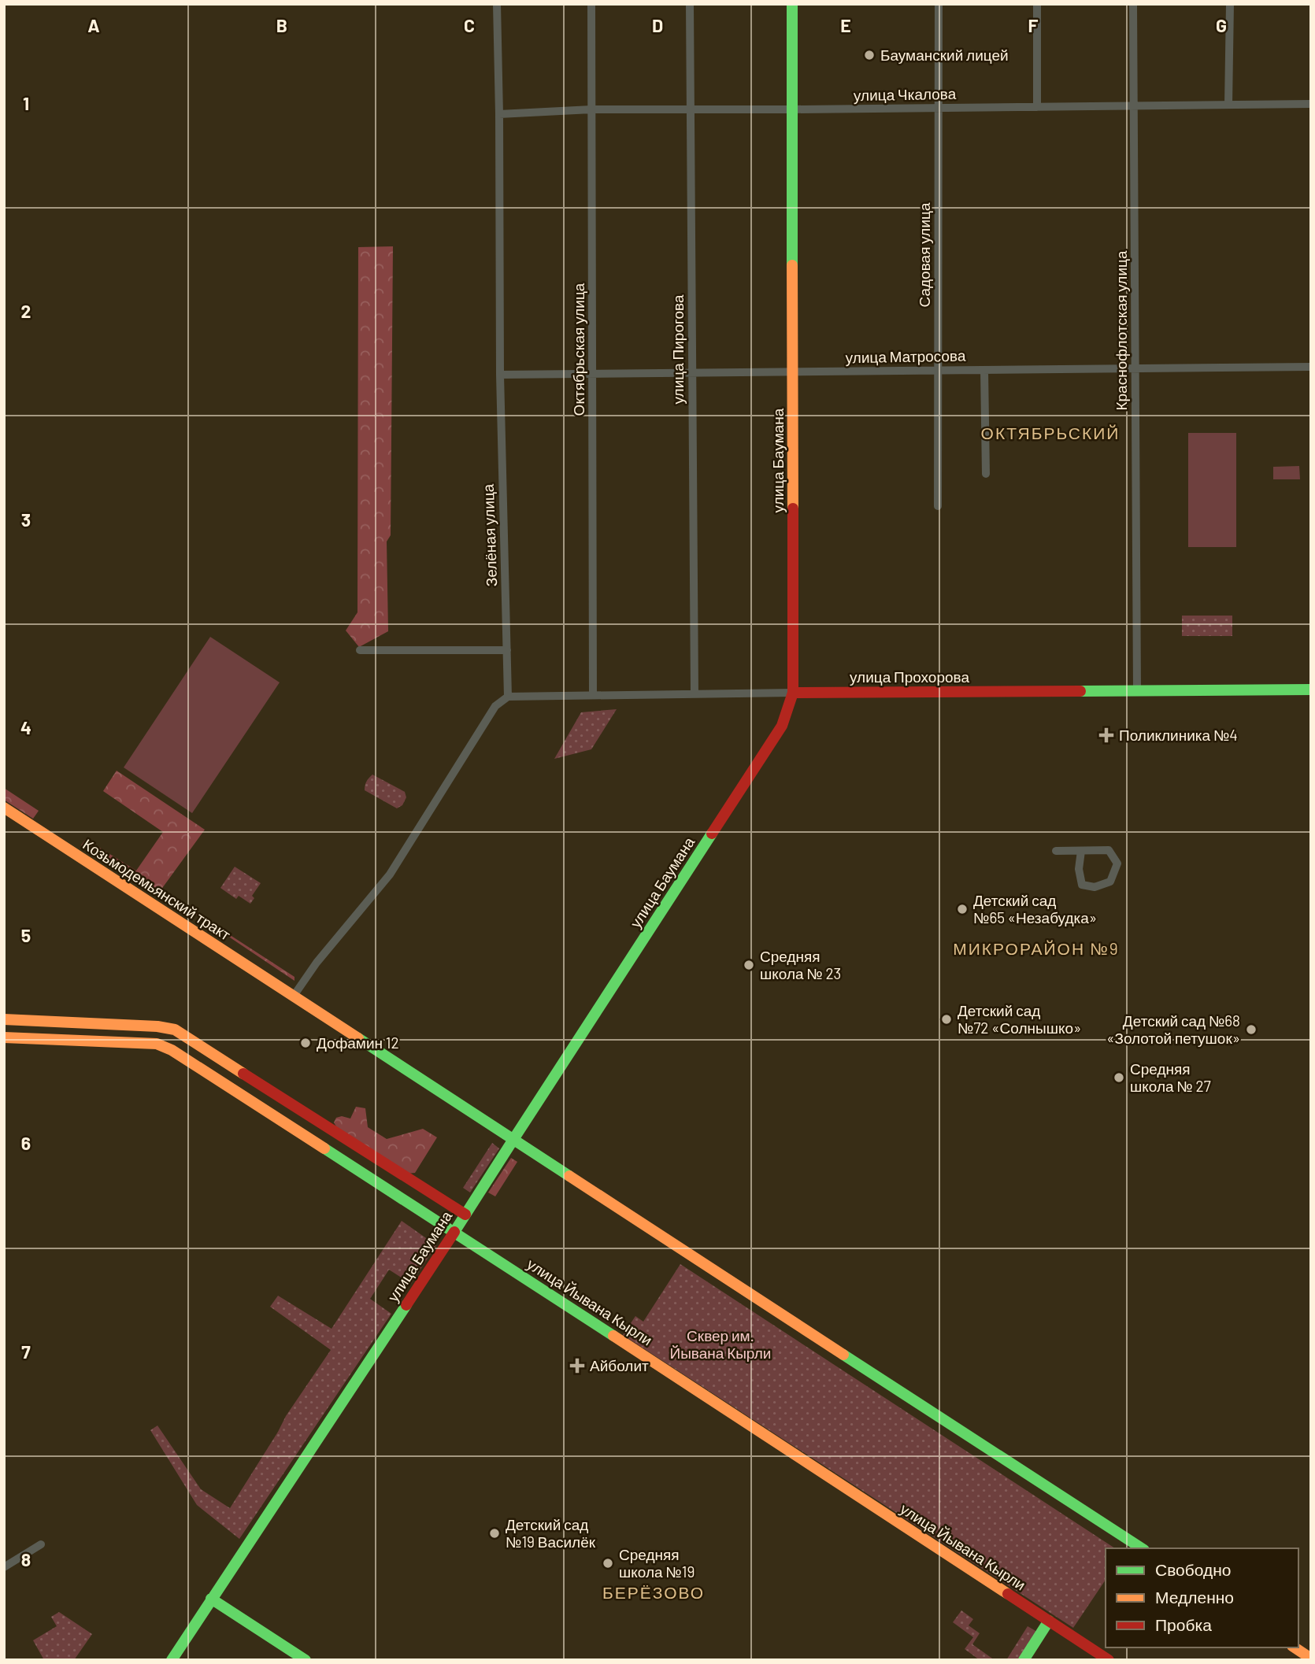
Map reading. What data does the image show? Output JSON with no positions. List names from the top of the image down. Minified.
{"streets":{"main road":["улица Баумана","улица Прохорова","Козьмодемьянский тракт","улица Йывана Кырли"],"street":["улица Чкалова","Садовая улица","Краснофлотская улица","Октябрьская улица","улица Пирогова","улица Матросова","Зелёная улица"]},"crossings":[["улица Чкалова","Садовая улица"],["улица Чкалова","Краснофлотская улица"],["улица Чкалова","Октябрьская улица"],["улица Чкалова","улица Пирогова"],["улица Чкалова","улица Баумана"],["улица Чкалова","Зелёная улица"],["Садовая улица","улица Матросова"],["Краснофлотская улица","улица Матросова"],["Краснофлотская улица","улица Прохорова"],["Октябрьская улица","улица Матросова"],["Октябрьская улица","улица Прохорова"],["улица Пирогова","улица Матросова"],["улица Пирогова","улица Прохорова"],["улица Матросова","улица Баумана"],["улица Матросова","Зелёная улица"],["улица Баумана","улица Прохорова"],["улица Баумана","улица Йывана Кырли"],["Зелёная улица","улица Прохорова"]],"districts":["ОКТЯБРЬСКИЙ","МИКРОРАЙОН №9","БЕРЁЗОВО"],"parks":["Сквер им. Йывана Кырли"],"places":{"other":["Бауманский лицей","Детский сад №65 «Незабудка»","Средняя школа № 23","Детский сад №72 «Солнышко»","Детский сад №68 «Золотой петушок»","Дофамин 12","Средняя школа № 27","Детский сад №19 Василёк","Средняя школа №19"],"health":["Поликлиника №4","Айболит"]},"legend":["Свободно","Медленно","Пробка"],"grid":{"columns":["A","B","C","D","E","F","G"],"rows":["1","2","3","4","5","6","7","8"]}}
